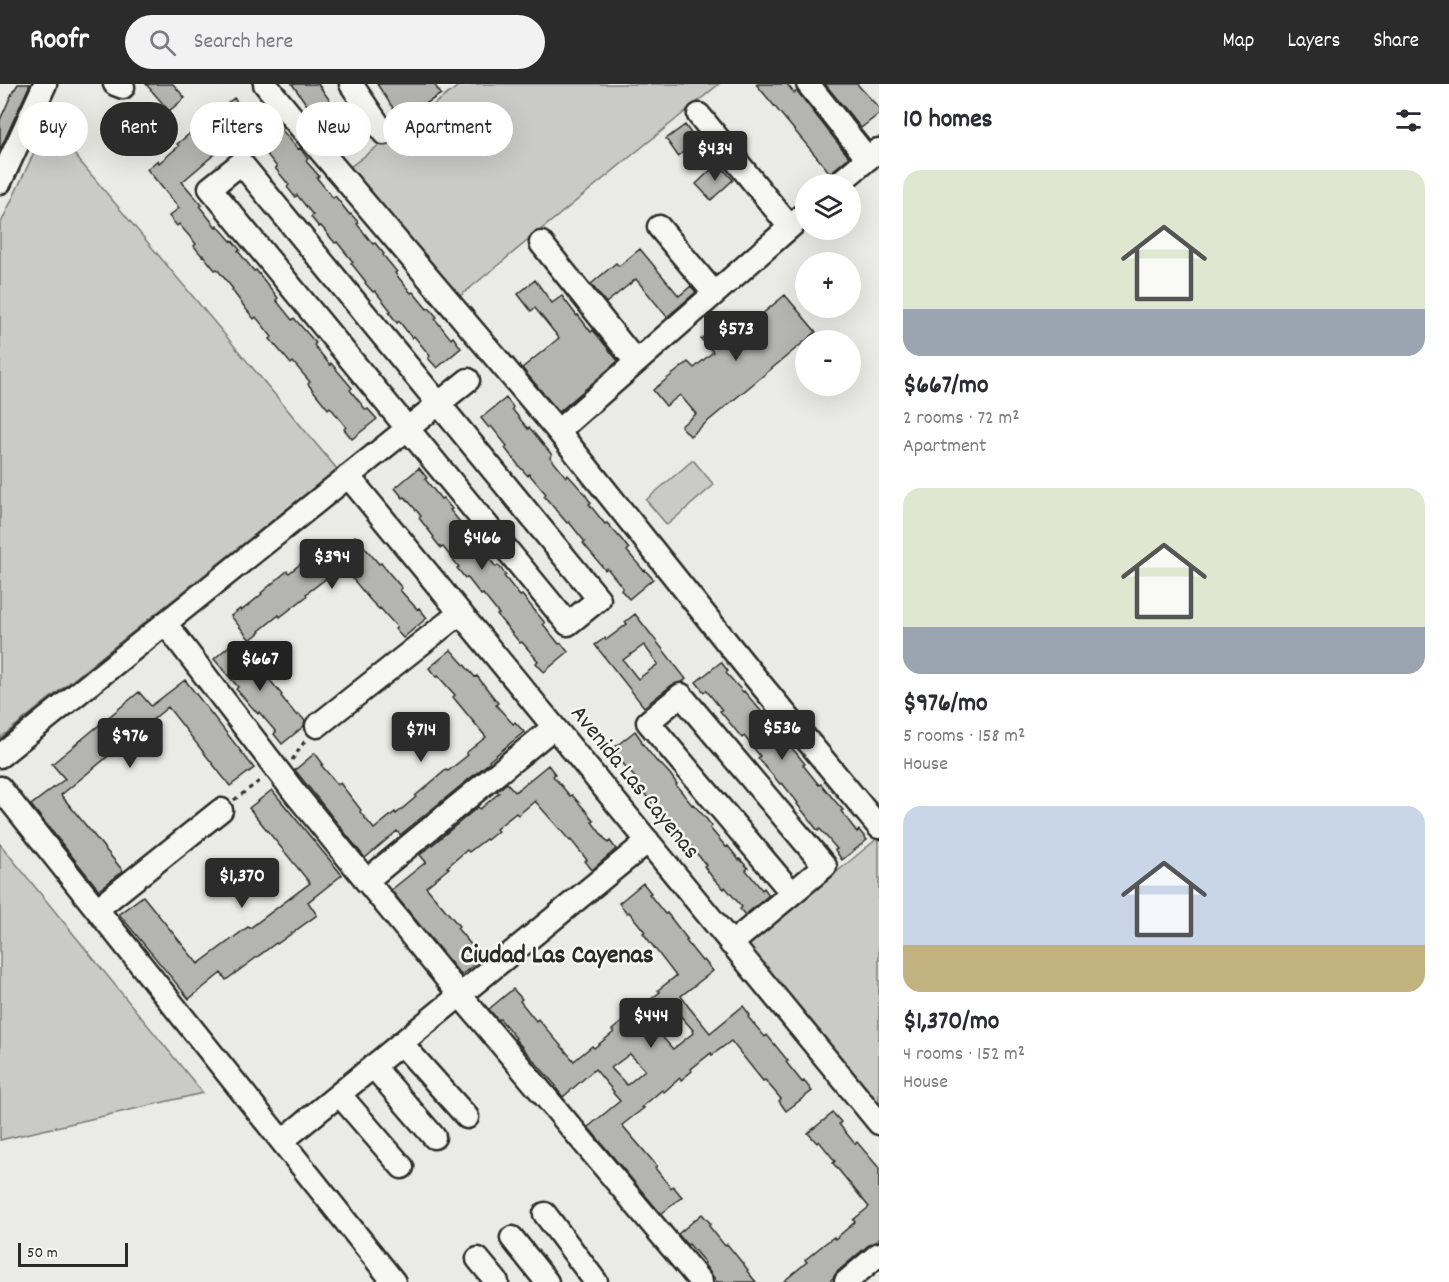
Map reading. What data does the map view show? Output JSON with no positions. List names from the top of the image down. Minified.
{"streets":{"street":["Avenida Las Cayenas"]},"districts":["Ciudad Las Cayenas"],"scale_bar":"50 m","page":{"header":"Roofr","search":"Search here","nav":["Map","Layers","Share"],"heading":"10 homes","chip":["Buy","Rent","Filters","New","Apartment"],"price":["$434","$573","$466","$394","$667","$536","$714","$976","$1,370","$444"],"list":[{"name":"$667/mo","note":"2 rooms · 72 m² · Apartment"},{"name":"$976/mo","note":"5 rooms · 158 m² · House"},{"name":"$1,370/mo","note":"4 rooms · 152 m² · House"}],"map_buttons":["+","−"],"scale":"50 m"}}
